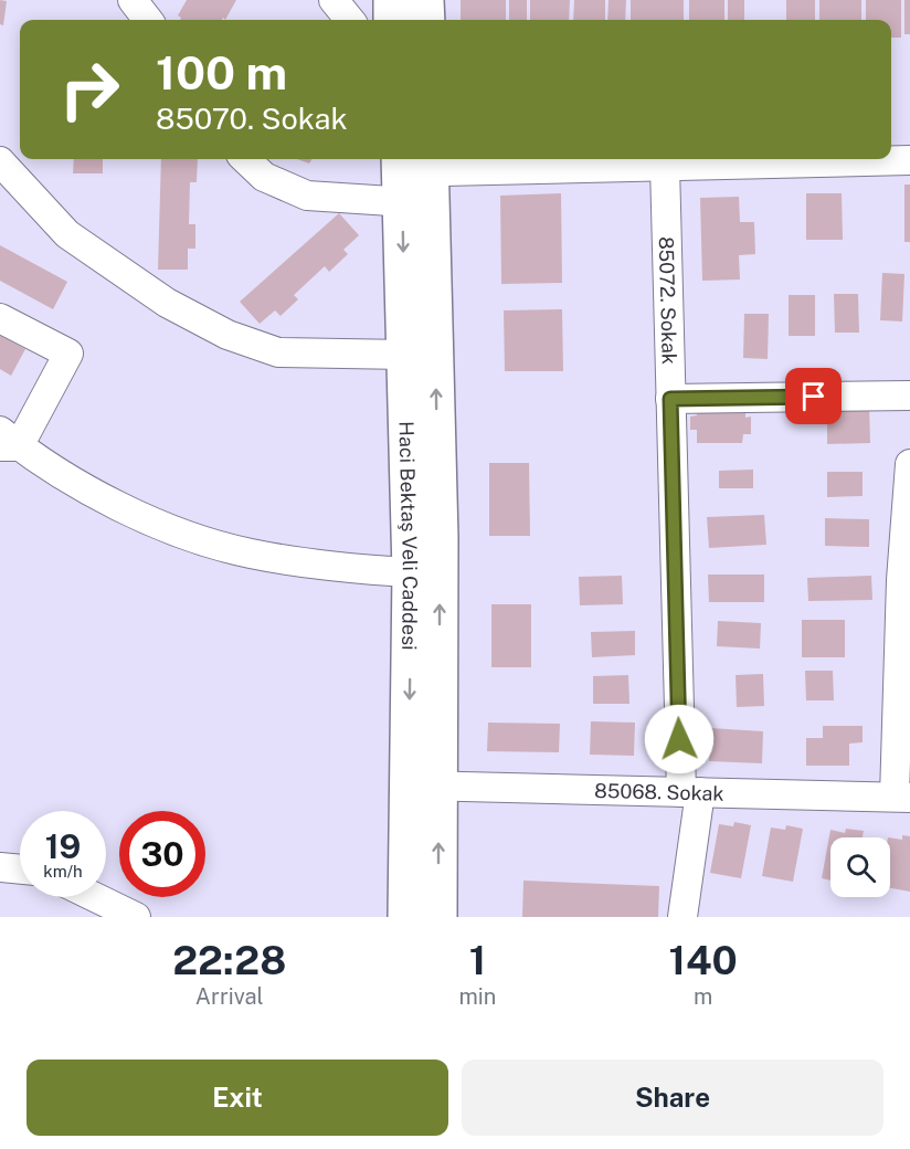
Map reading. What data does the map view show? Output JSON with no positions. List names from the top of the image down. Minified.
{"streets":{"main road":["Haci Bektaş Veli Caddesi"],"street":["85072. Sokak","85068. Sokak"]},"crossings":[["85072. Sokak","85068. Sokak"],["Haci Bektaş Veli Caddesi","85068. Sokak"]],"page":{"turn":["100 m","85070. Sokak"],"speed":"19 km/h","limit":"30","eta":["22:28","Arrival","1","min","140","m"],"buttons":["Exit","Share"]}}
